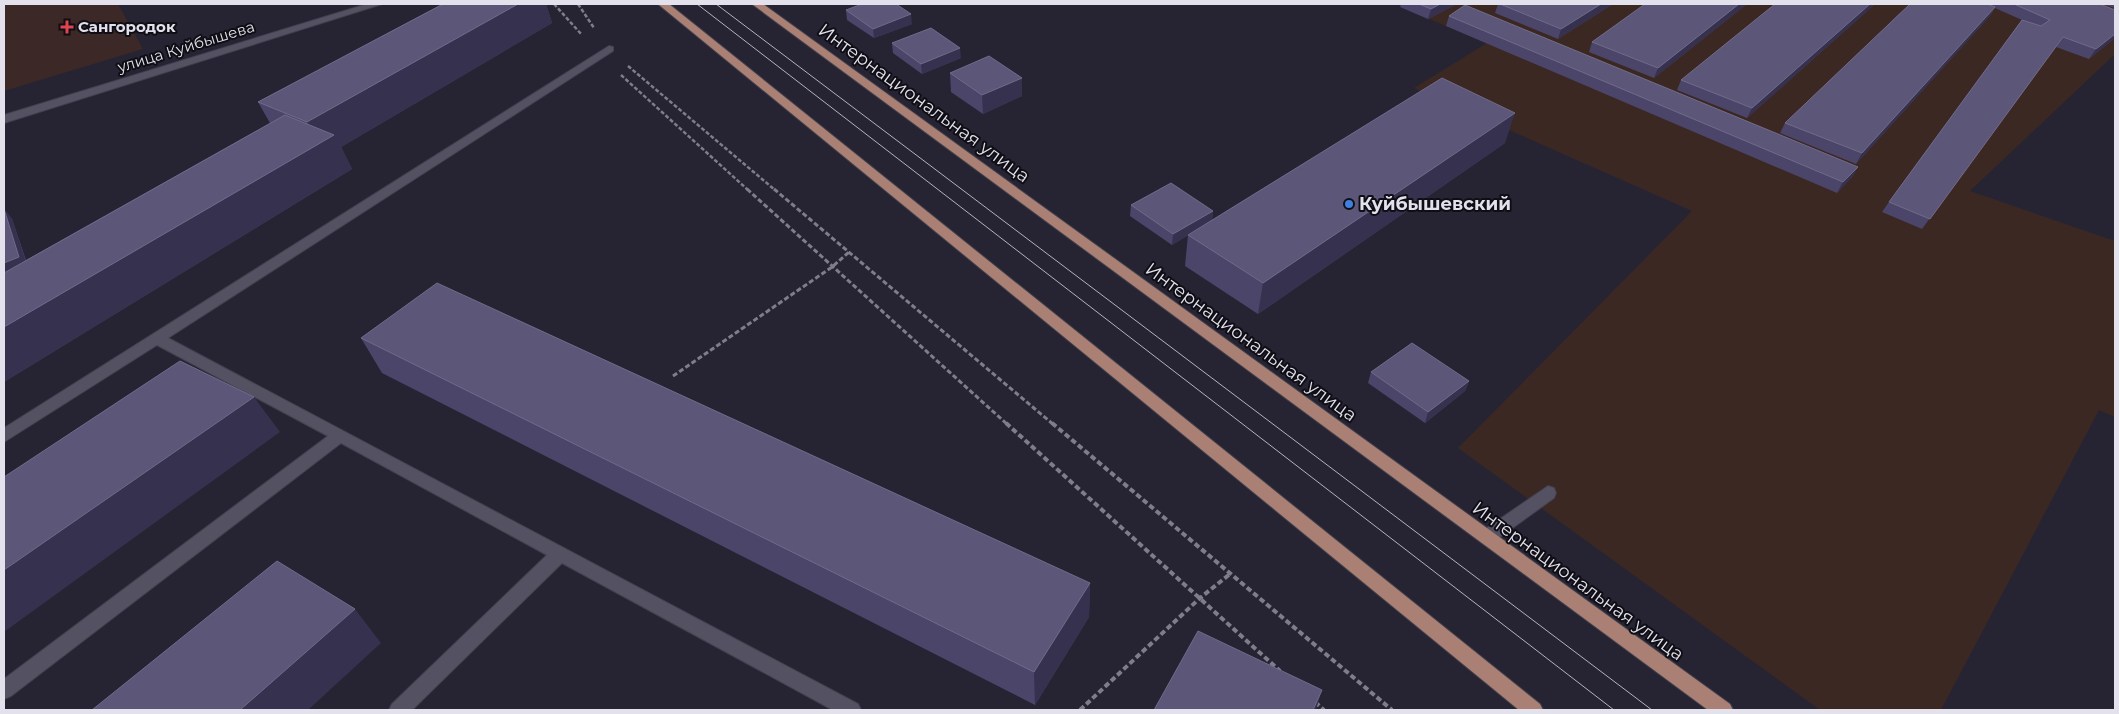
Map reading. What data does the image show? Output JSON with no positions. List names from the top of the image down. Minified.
{"streets":{"main road":["Интернациональная улица"],"street":["улица Куйбышева"]},"places":{"health":["Сангородок"],"other":["Куйбышевский"]}}
